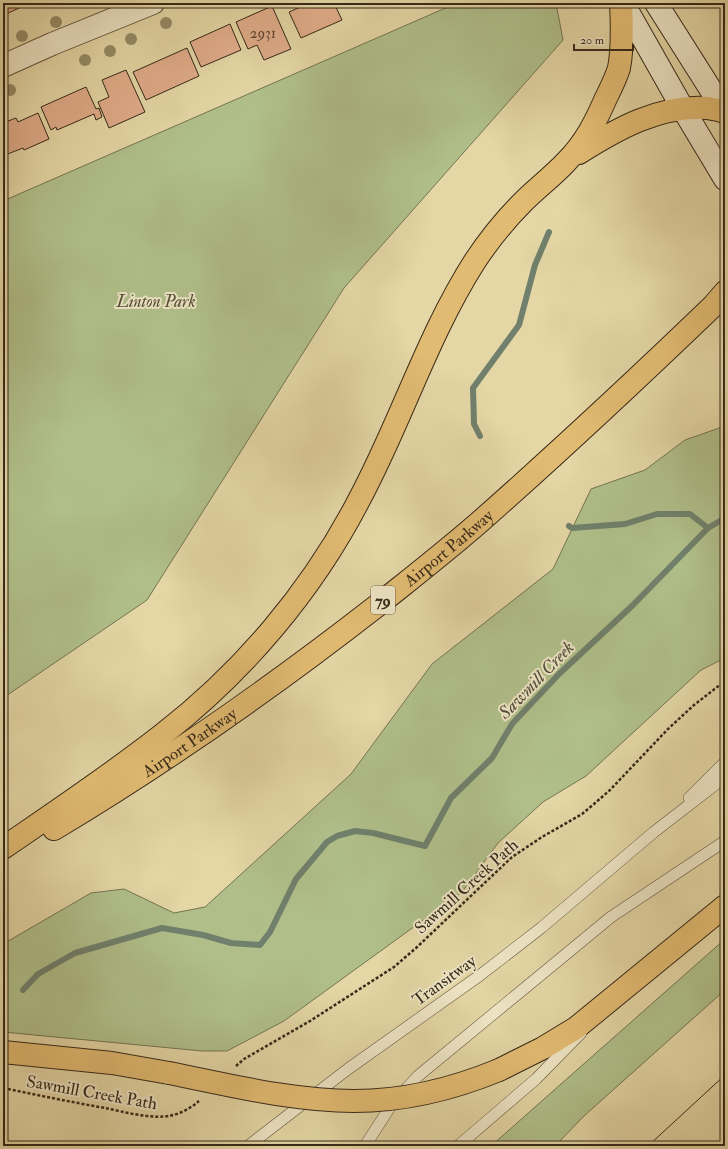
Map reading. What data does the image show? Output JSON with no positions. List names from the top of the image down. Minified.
{"streets":{"highway":["Airport Parkway","79"],"lane":["Transitway"],"path":["Sawmill Creek Path"]},"water":["Sawmill Creek"],"parks":["Linton Park"],"house_numbers":["2931"],"scale_bar":"20 m"}
